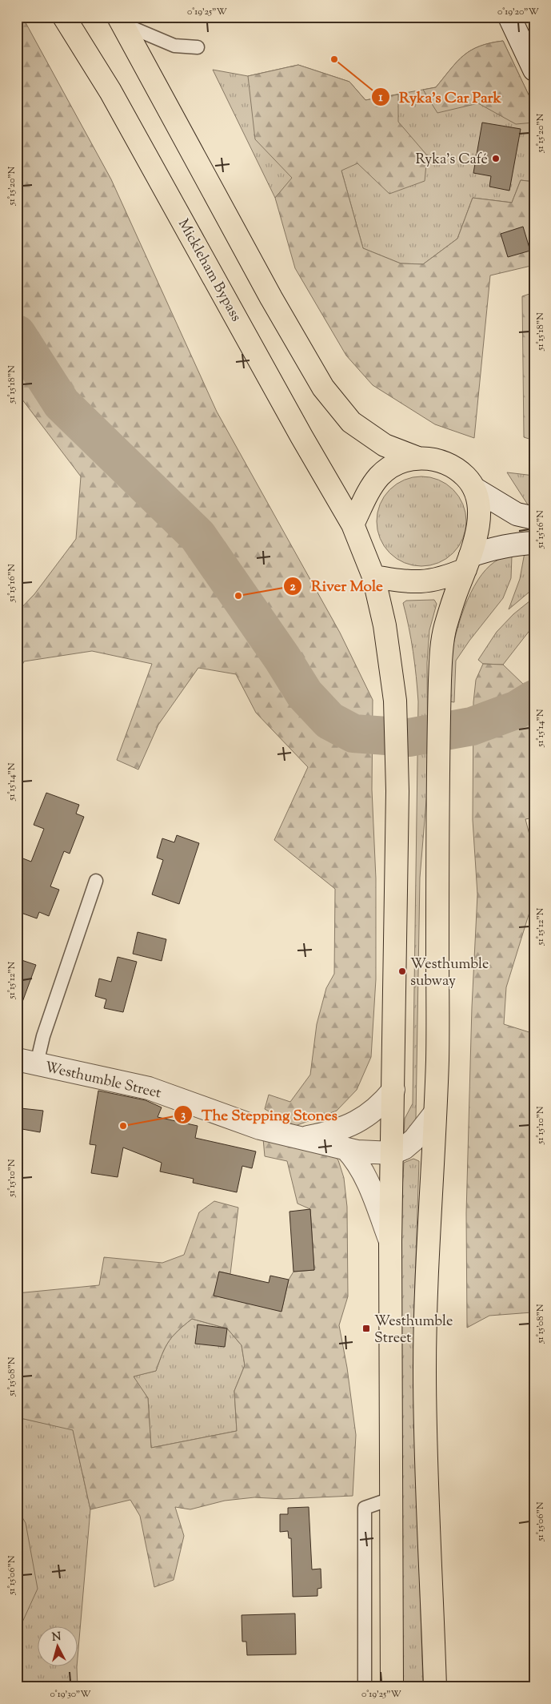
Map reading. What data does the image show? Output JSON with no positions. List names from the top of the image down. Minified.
{"streets":{"highway":["Mickleham Bypass"],"street":["Westhumble Street"]},"places":{"other":["Ryka's Car Park","Ryka's Café","River Mole","Westhumble subway","The Stepping Stones"],"transit":["Westhumble Street"]},"north":"top","coordinates":["0°19'25\"W","0°19'20\"W","51°15'20\"N","51°15'18\"N","51°15'16\"N","51°15'14\"N","51°15'12\"N","51°15'10\"N","51°15'08\"N","51°15'06\"N","0°19'30\"W"]}
